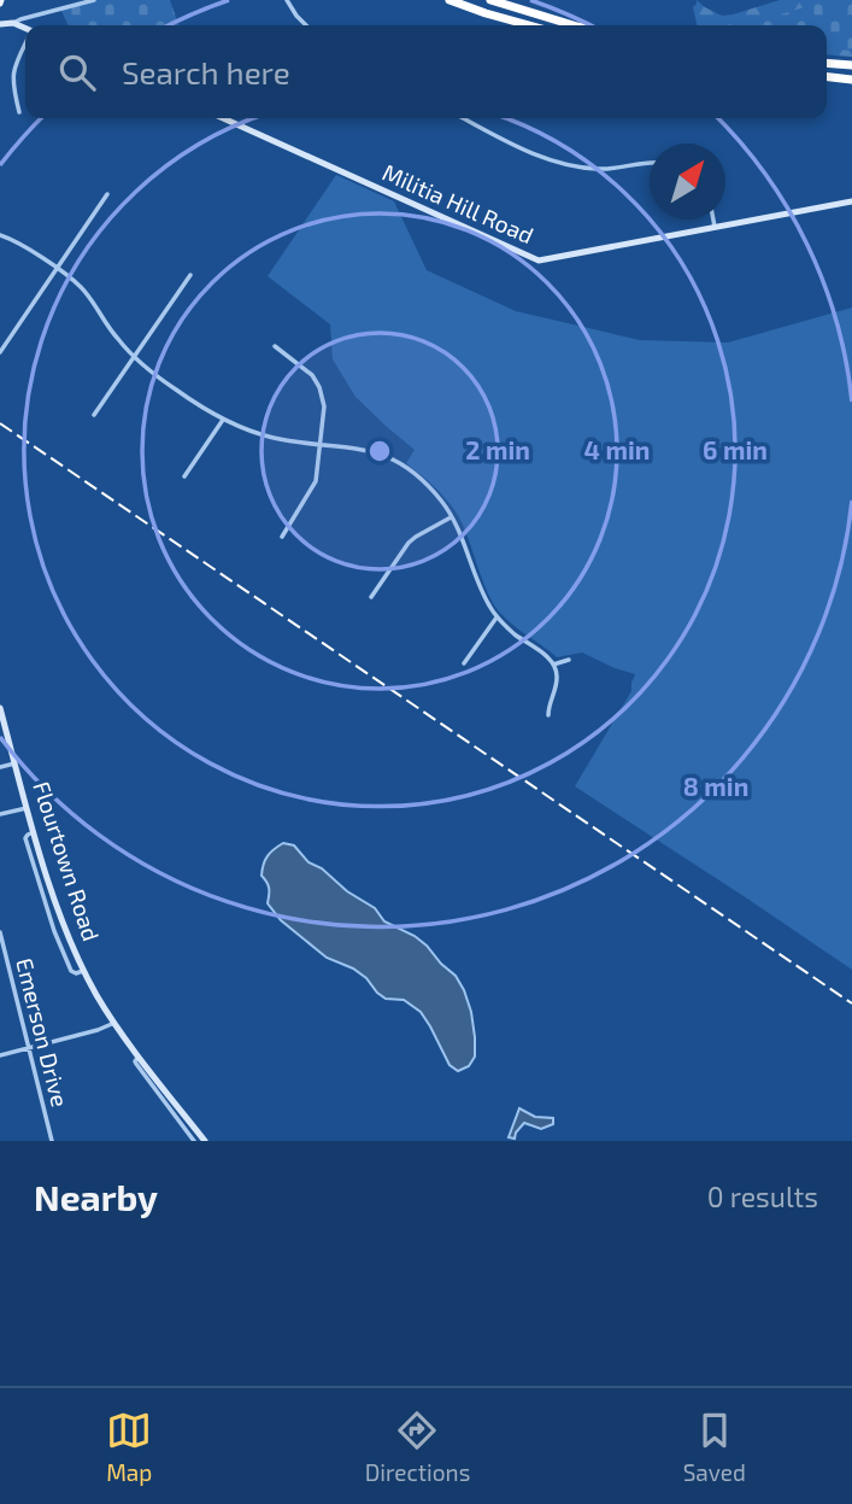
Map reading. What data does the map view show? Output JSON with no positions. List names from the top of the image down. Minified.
{"streets":{"street":["Militia Hill Road","Flourtown Road","Emerson Drive"]},"north":"top right","page":{"search":"Search here","heading":["Nearby","0 results"],"nav":["Map","Directions","Saved"]},"rings":["2 min","4 min","6 min","8 min"]}
